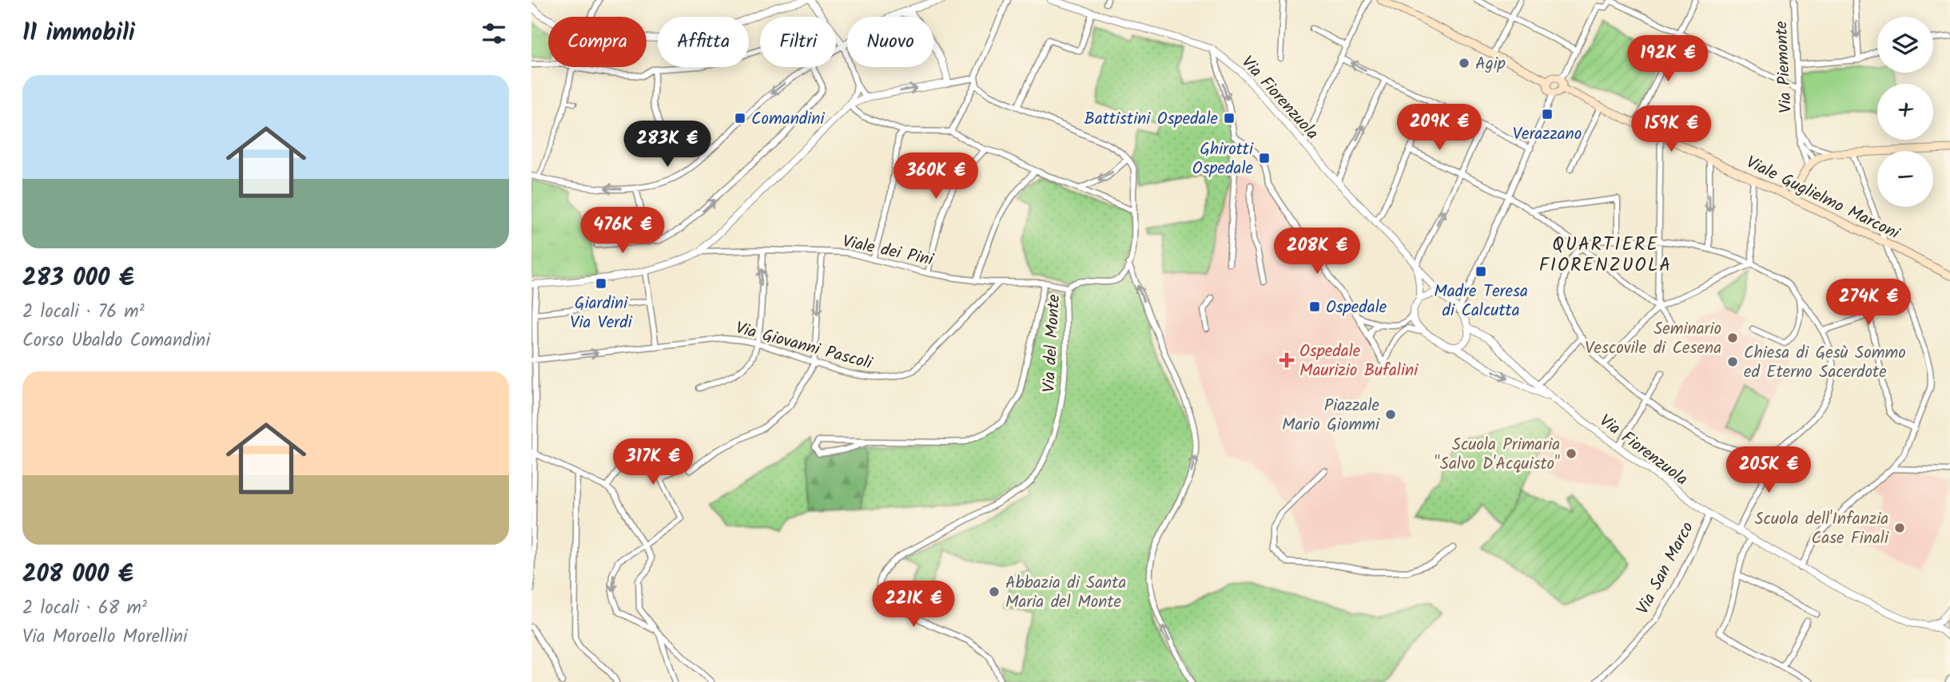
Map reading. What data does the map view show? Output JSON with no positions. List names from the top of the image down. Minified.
{"streets":{"main road":["Viale Guglielmo Marconi"],"street":["Via Piemonte","Via Fiorenzuola","Viale dei Pini","Via del Monte","Via Giovanni Pascoli","Via San Marco"]},"crossings":[["Via Fiorenzuola","Via San Marco"],["Viale dei Pini","Via del Monte"],["Viale dei Pini","Via Giovanni Pascoli"]],"districts":["QUARTIERE FIORENZUOLA"],"places":{"other":["Agip","Seminario Vescovile di Cesena","Chiesa di Gesù Sommo ed Eterno Sacerdote","Piazzale Mario Giommi","Scuola Primaria \"Salvo D'Acquisto\"","Scuola dell'Infanzia Case Finali","Abbazia di Santa Maria del Monte"],"transit":["Verazzano","Comandini","Battistini Ospedale","Ghirotti Ospedale","Madre Teresa di Calcutta","Giardini Via Verdi","Ospedale"],"health":["Ospedale Maurizio Bufalini"]},"page":{"heading":"11 immobili","map_buttons":["+","−"],"chip":["Compra","Affitta","Filtri","Nuovo"],"price":["192K €","209K €","159K €","283K €","360K €","476K €","208K €","274K €","317K €","205K €","221K €"],"list":[{"name":"283 000 €","note":"2 locali · 76 m² · Corso Ubaldo Comandini"},{"name":"208 000 €","note":"2 locali · 68 m² · Via Moroello Morellini"}]}}
